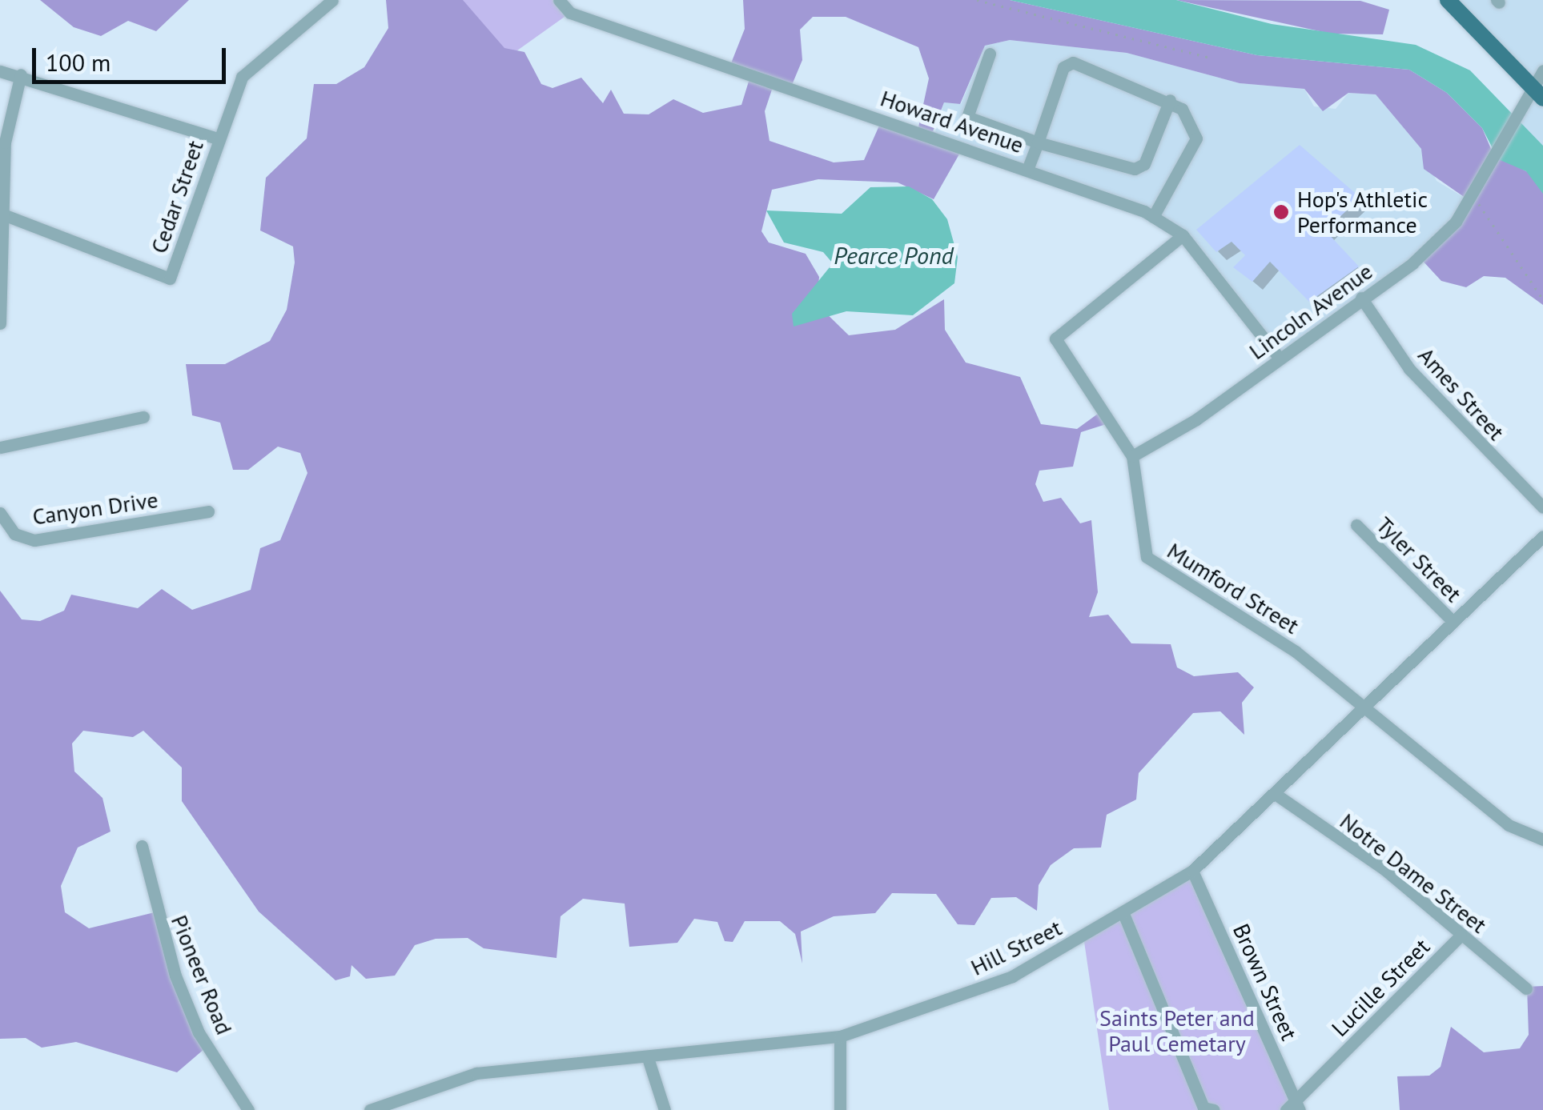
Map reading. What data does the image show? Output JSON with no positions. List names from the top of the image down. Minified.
{"streets":{"street":["Howard Avenue","Cedar Street","Lincoln Avenue","Ames Street","Canyon Drive","Tyler Street","Mumford Street","Notre Dame Street","Hill Street","Pioneer Road","Brown Street","Lucille Street"]},"crossings":[["Howard Avenue","Lincoln Avenue"],["Howard Avenue","Mumford Street"],["Lincoln Avenue","Ames Street"],["Lincoln Avenue","Mumford Street"],["Tyler Street","Hill Street"],["Mumford Street","Hill Street"],["Notre Dame Street","Hill Street"],["Notre Dame Street","Lucille Street"],["Hill Street","Brown Street"],["Brown Street","Lucille Street"]],"water":["Pearce Pond"],"parks":["Saints Peter and Paul Cemetary"],"places":["Hop's Athletic Performance"],"scale_bar":"100 m"}
